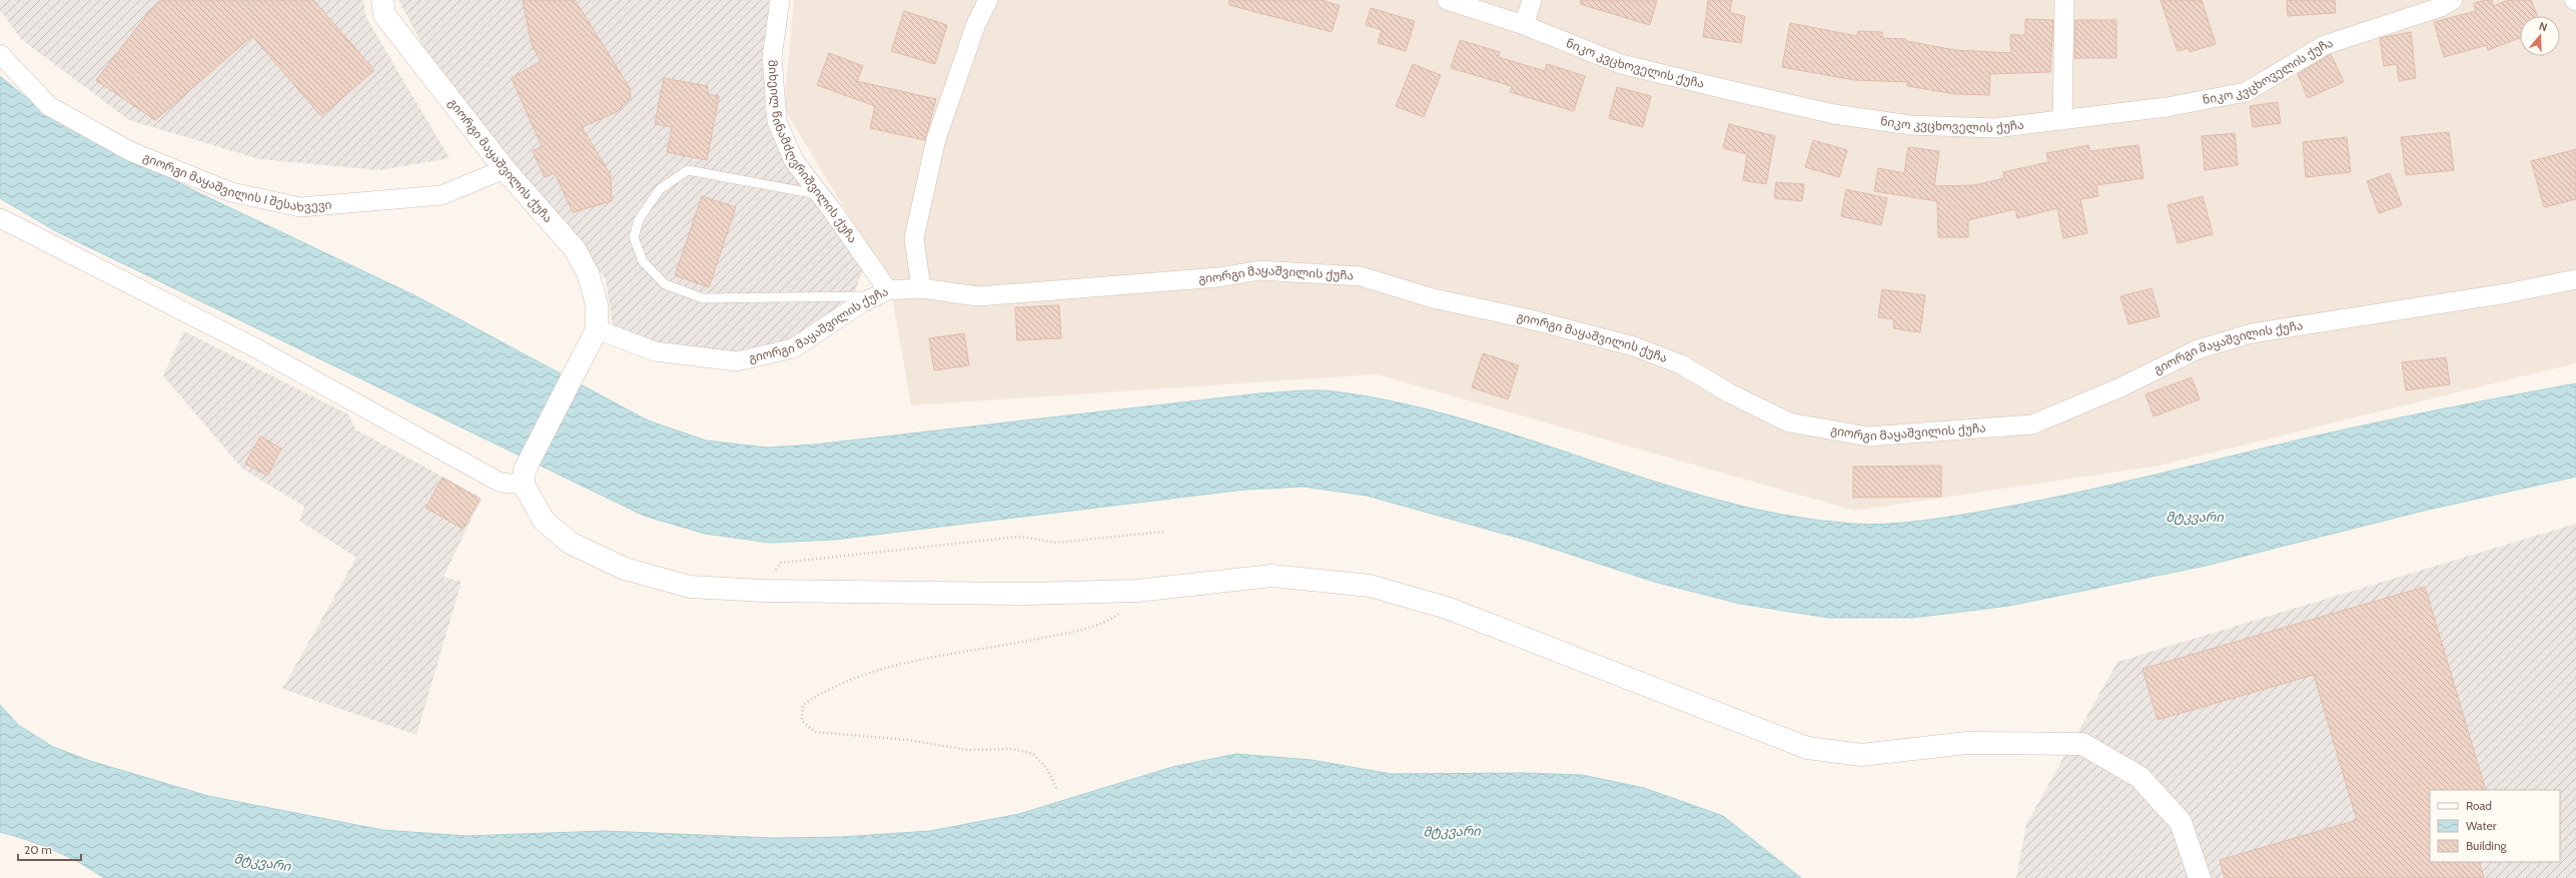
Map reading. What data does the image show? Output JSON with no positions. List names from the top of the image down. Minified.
{"streets":{"street":["ნიკო კვცხოველის ქუჩა","მიხეილ წინამძღვრიშვილის ქუჩა","გიორგი მაყაშვილის ქუჩა","გიორგი მაყაშვილის I შესახვევი"]},"crossings":[["მიხეილ წინამძღვრიშვილის ქუჩა","გიორგი მაყაშვილის ქუჩა"],["გიორგი მაყაშვილის ქუჩა","გიორგი მაყაშვილის I შესახვევი"]],"water":["მტკვარი"],"legend":["Road","Water","Building"],"scale_bar":"20 m","north":"top"}
